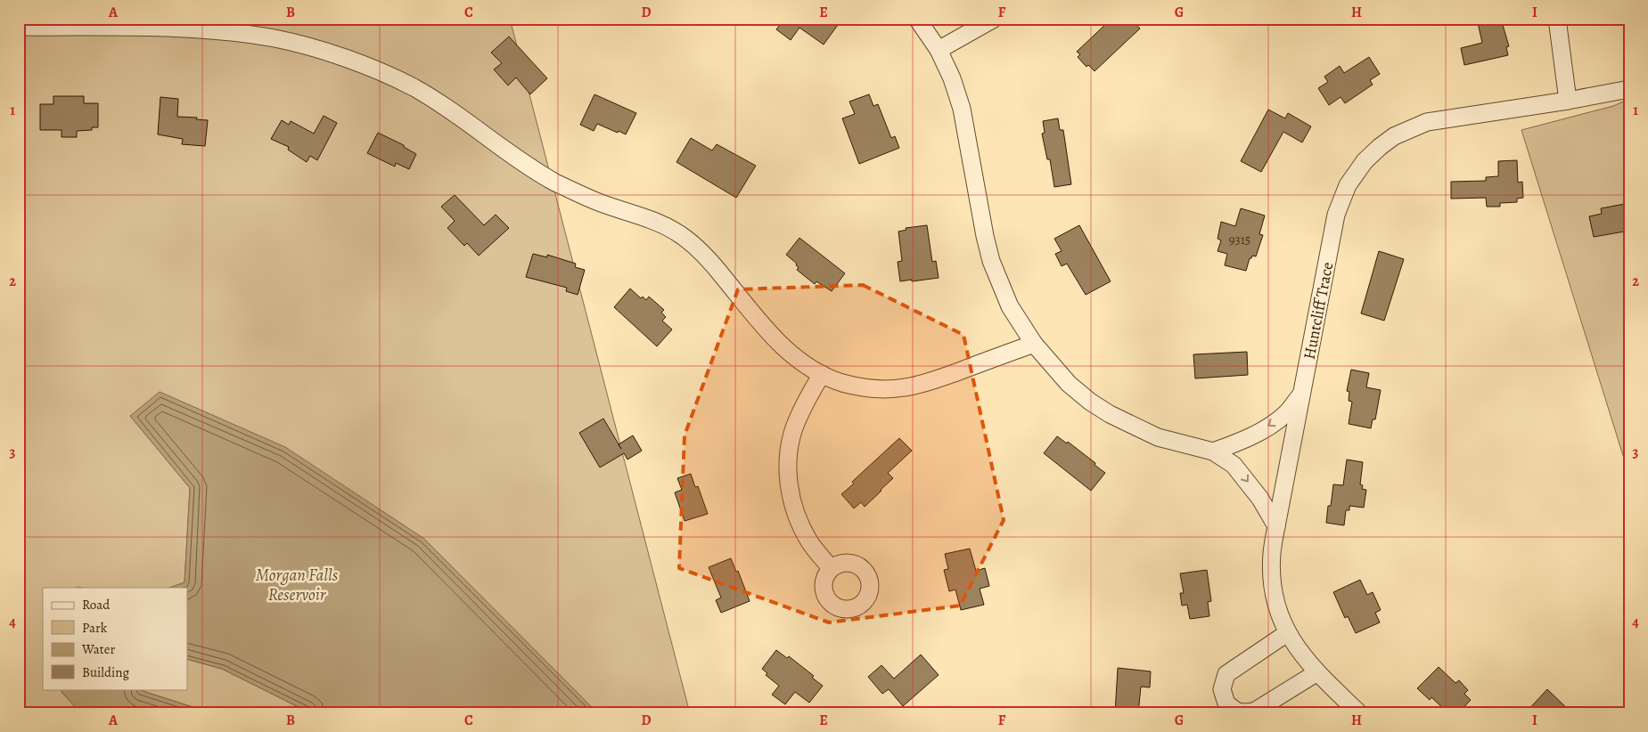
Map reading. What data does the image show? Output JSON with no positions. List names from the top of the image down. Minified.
{"streets":{"street":["Huntcliff Trace"]},"water":["Morgan Falls Reservoir"],"house_numbers":["9315"],"legend":["Road","Park","Water","Building"],"grid":{"columns":["A","B","C","D","E","F","G","H","I"],"rows":["1","2","3","4"]}}
